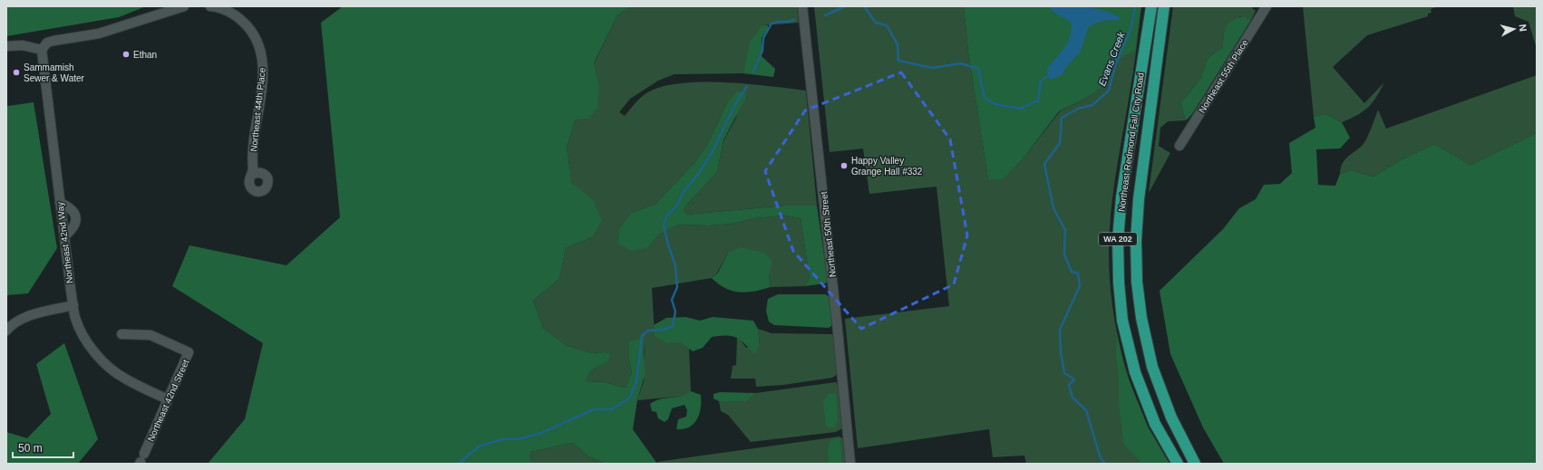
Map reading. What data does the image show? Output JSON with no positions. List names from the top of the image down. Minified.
{"streets":{"main road":["Northeast Redmond Fall City Road","WA 202"],"street":["Northeast 55th Place","Northeast 44th Place","Northeast 50th Street","Northeast 42nd Way","Northeast 42nd Street"]},"crossings":[["Northeast 42nd Way","Northeast 42nd Street"]],"water":["Evans Creek"],"places":["Ethan","Sammamish Sewer & Water","Happy Valley Grange Hall #332"],"scale_bar":"50 m","north":"right"}
